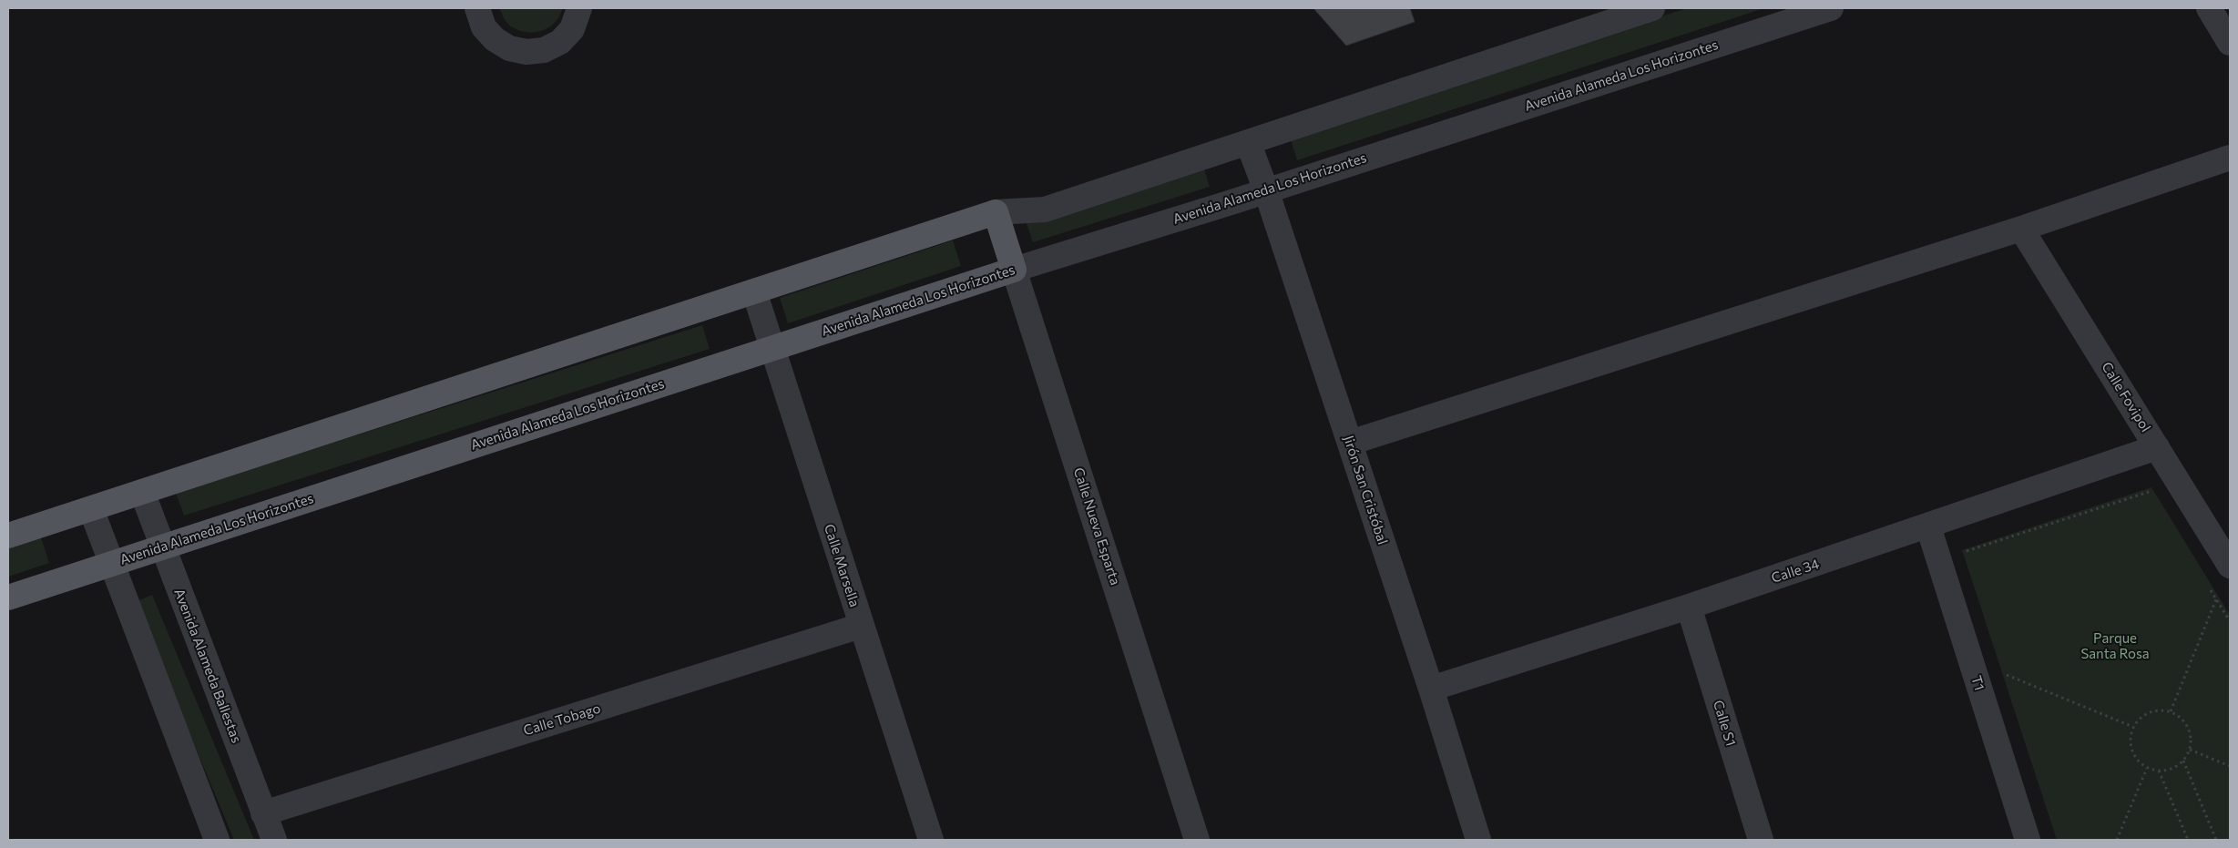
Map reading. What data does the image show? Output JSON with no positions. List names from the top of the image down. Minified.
{"streets":{"main road":["Avenida Alameda Los Horizontes","Calle Nueva Esparta"],"street":["Calle Fovipol","Jirón San Cristóbal","Calle Marsella","Calle 34","Avenida Alameda Ballestas","T1","Calle Tobago","Calle S1"]},"crossings":[["Avenida Alameda Los Horizontes","Jirón San Cristóbal"],["Avenida Alameda Los Horizontes","Calle Nueva Esparta"],["Avenida Alameda Los Horizontes","Calle Marsella"],["Avenida Alameda Los Horizontes","Avenida Alameda Ballestas"],["Calle Fovipol","Calle 34"],["Jirón San Cristóbal","Calle 34"],["Calle Marsella","Calle Tobago"],["Calle 34","T1"],["Calle 34","Calle S1"],["Avenida Alameda Ballestas","Calle Tobago"]],"parks":["Parque Santa Rosa"]}
